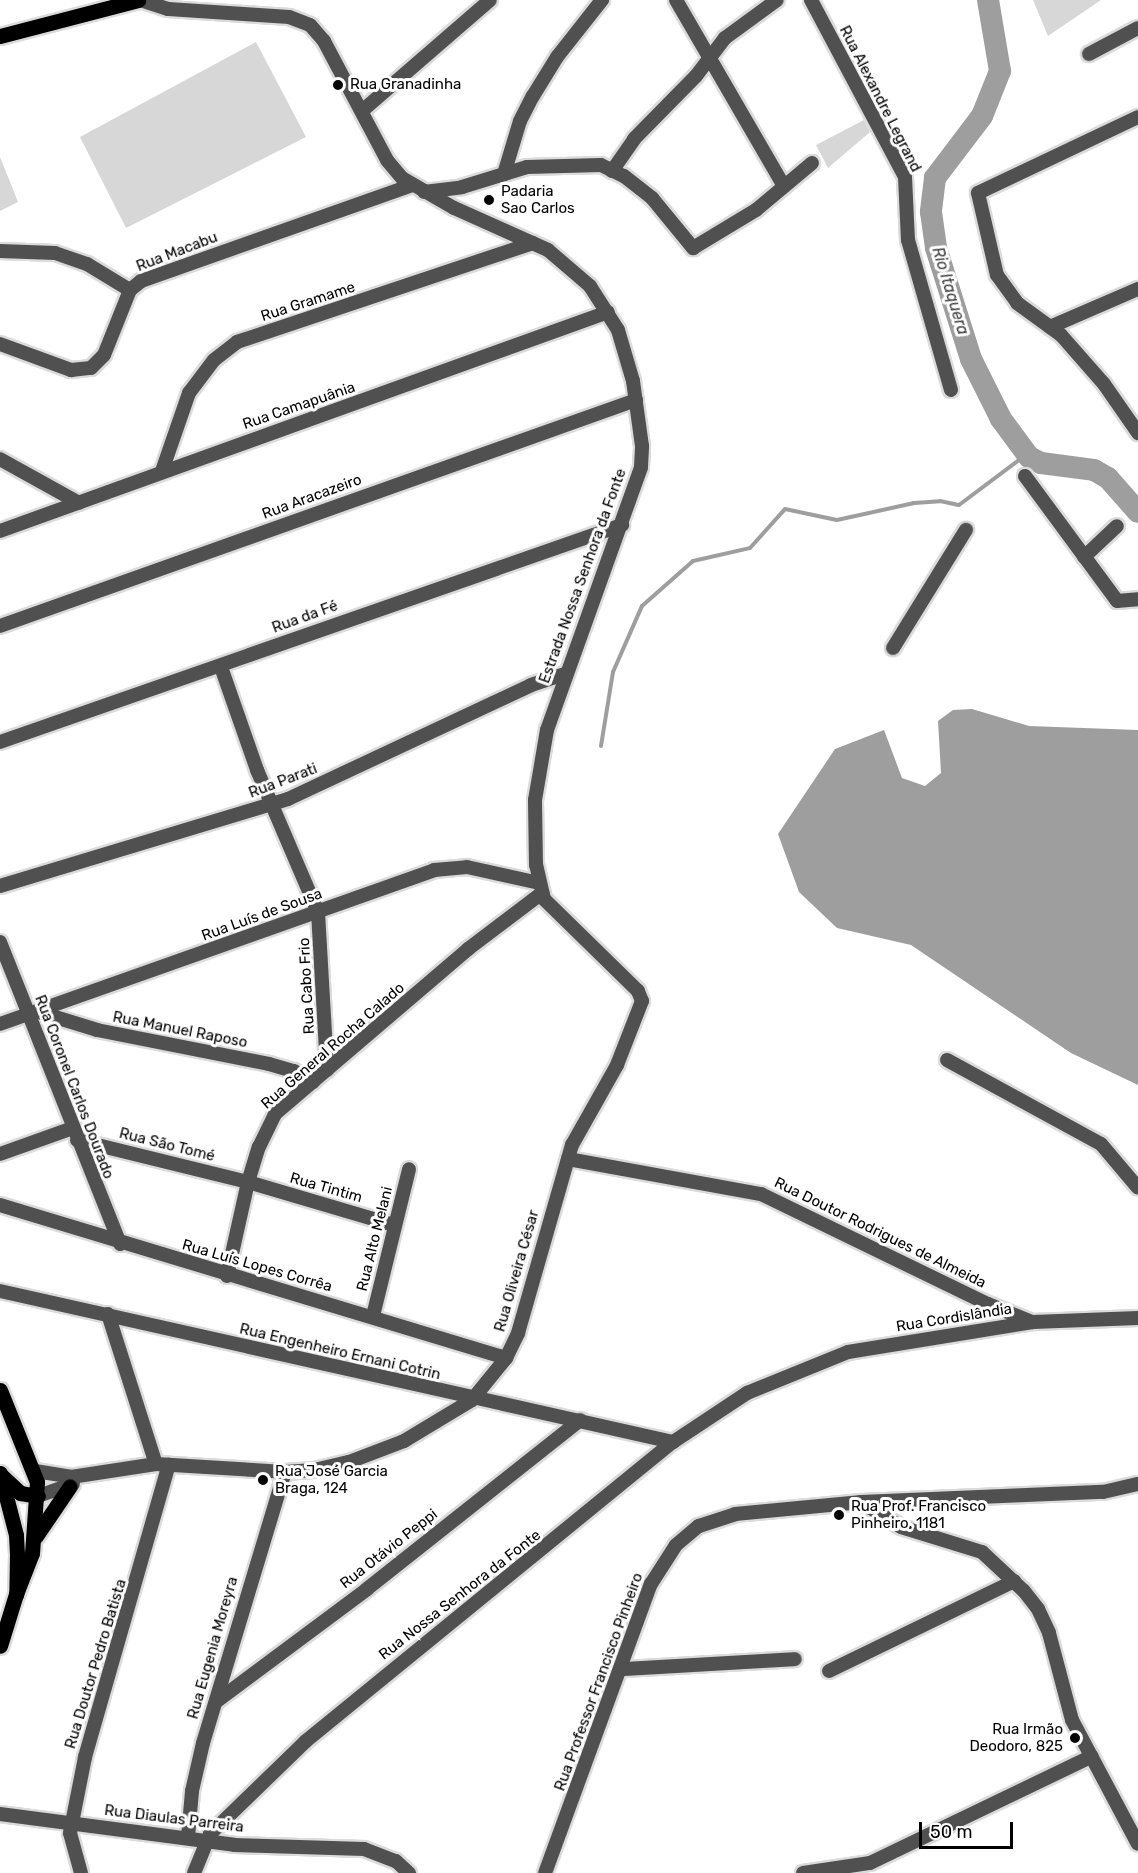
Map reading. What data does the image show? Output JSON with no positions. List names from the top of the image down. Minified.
{"streets":{"street":["Rua Alexandre Legrand","Rua Macabu","Rua Gramame","Rua Camapuânia","Rua Aracazeiro","Estrada Nossa Senhora da Fonte","Rua da Fé","Rua Parati","Rua Luís de Sousa","Rua Cabo Frio","Rua Manuel Raposo","Rua General Rocha Calado","Rua Coronel Carlos Dourado","Rua São Tomé","Rua Tintim","Rua Doutor Rodrigues de Almeida","Rua Alto Melani","Rua Luís Lopes Corrêa","Rua Oliveira César","Rua Cordislândia","Rua Engenheiro Ernani Cotrin","Rua Otávio Peppi","Rua Nossa Senhora da Fonte","Rua Eugenia Moreyra","Rua Doutor Pedro Batista","Rua Professor Francisco Pinheiro","Rua Diaulas Parreira"]},"crossings":[["Rua Macabu","Estrada Nossa Senhora da Fonte"],["Rua Gramame","Rua Camapuânia"],["Rua Gramame","Estrada Nossa Senhora da Fonte"],["Rua Camapuânia","Estrada Nossa Senhora da Fonte"],["Rua Aracazeiro","Estrada Nossa Senhora da Fonte"],["Estrada Nossa Senhora da Fonte","Rua da Fé"],["Estrada Nossa Senhora da Fonte","Rua Parati"],["Estrada Nossa Senhora da Fonte","Rua Luís de Sousa"],["Estrada Nossa Senhora da Fonte","Rua General Rocha Calado"],["Estrada Nossa Senhora da Fonte","Rua Oliveira César"],["Rua da Fé","Rua Cabo Frio"],["Rua Parati","Rua Cabo Frio"],["Rua Luís de Sousa","Rua Cabo Frio"],["Rua Luís de Sousa","Rua Manuel Raposo"],["Rua Luís de Sousa","Rua General Rocha Calado"],["Rua Luís de Sousa","Rua Coronel Carlos Dourado"],["Rua Luís de Sousa","Rua Oliveira César"],["Rua Cabo Frio","Rua General Rocha Calado"],["Rua Manuel Raposo","Rua General Rocha Calado"],["Rua Manuel Raposo","Rua Coronel Carlos Dourado"],["Rua General Rocha Calado","Rua São Tomé"],["Rua General Rocha Calado","Rua Tintim"],["Rua General Rocha Calado","Rua Luís Lopes Corrêa"],["Rua General Rocha Calado","Rua Oliveira César"],["Rua Coronel Carlos Dourado","Rua São Tomé"],["Rua Coronel Carlos Dourado","Rua Luís Lopes Corrêa"],["Rua São Tomé","Rua Tintim"],["Rua Tintim","Rua Alto Melani"],["Rua Doutor Rodrigues de Almeida","Rua Oliveira César"],["Rua Doutor Rodrigues de Almeida","Rua Cordislândia"],["Rua Alto Melani","Rua Luís Lopes Corrêa"],["Rua Luís Lopes Corrêa","Rua Oliveira César"],["Rua Oliveira César","Rua Engenheiro Ernani Cotrin"],["Rua Oliveira César","Rua Eugenia Moreyra"],["Rua Oliveira César","Rua Doutor Pedro Batista"],["Rua Cordislândia","Rua Nossa Senhora da Fonte"],["Rua Engenheiro Ernani Cotrin","Rua Otávio Peppi"],["Rua Engenheiro Ernani Cotrin","Rua Nossa Senhora da Fonte"],["Rua Otávio Peppi","Rua Eugenia Moreyra"],["Rua Nossa Senhora da Fonte","Rua Diaulas Parreira"],["Rua Eugenia Moreyra","Rua Diaulas Parreira"],["Rua Doutor Pedro Batista","Rua Diaulas Parreira"]],"water":["Rio Itaquera"],"places":["Rua Granadinha","Padaria Sao Carlos","Rua José Garcia Braga, 124","Rua Prof. Francisco Pinheiro, 1181","Rua Irmão Deodoro, 825"],"scale_bar":"50 m"}
